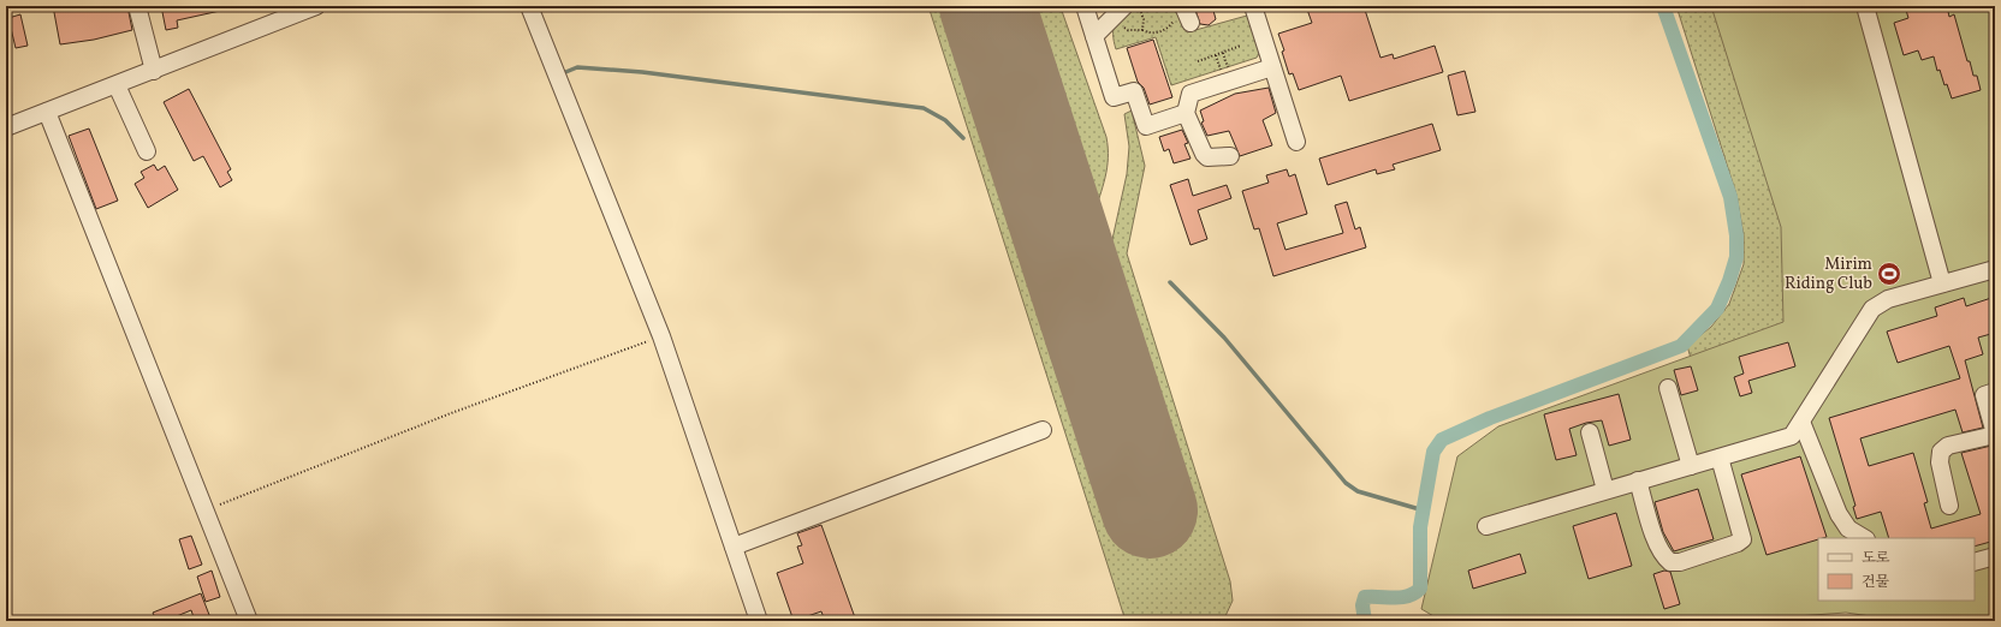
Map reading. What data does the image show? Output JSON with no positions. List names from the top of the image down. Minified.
{"places":{"sports":["Mirim Riding Club"]},"legend":["도로","건물"]}
